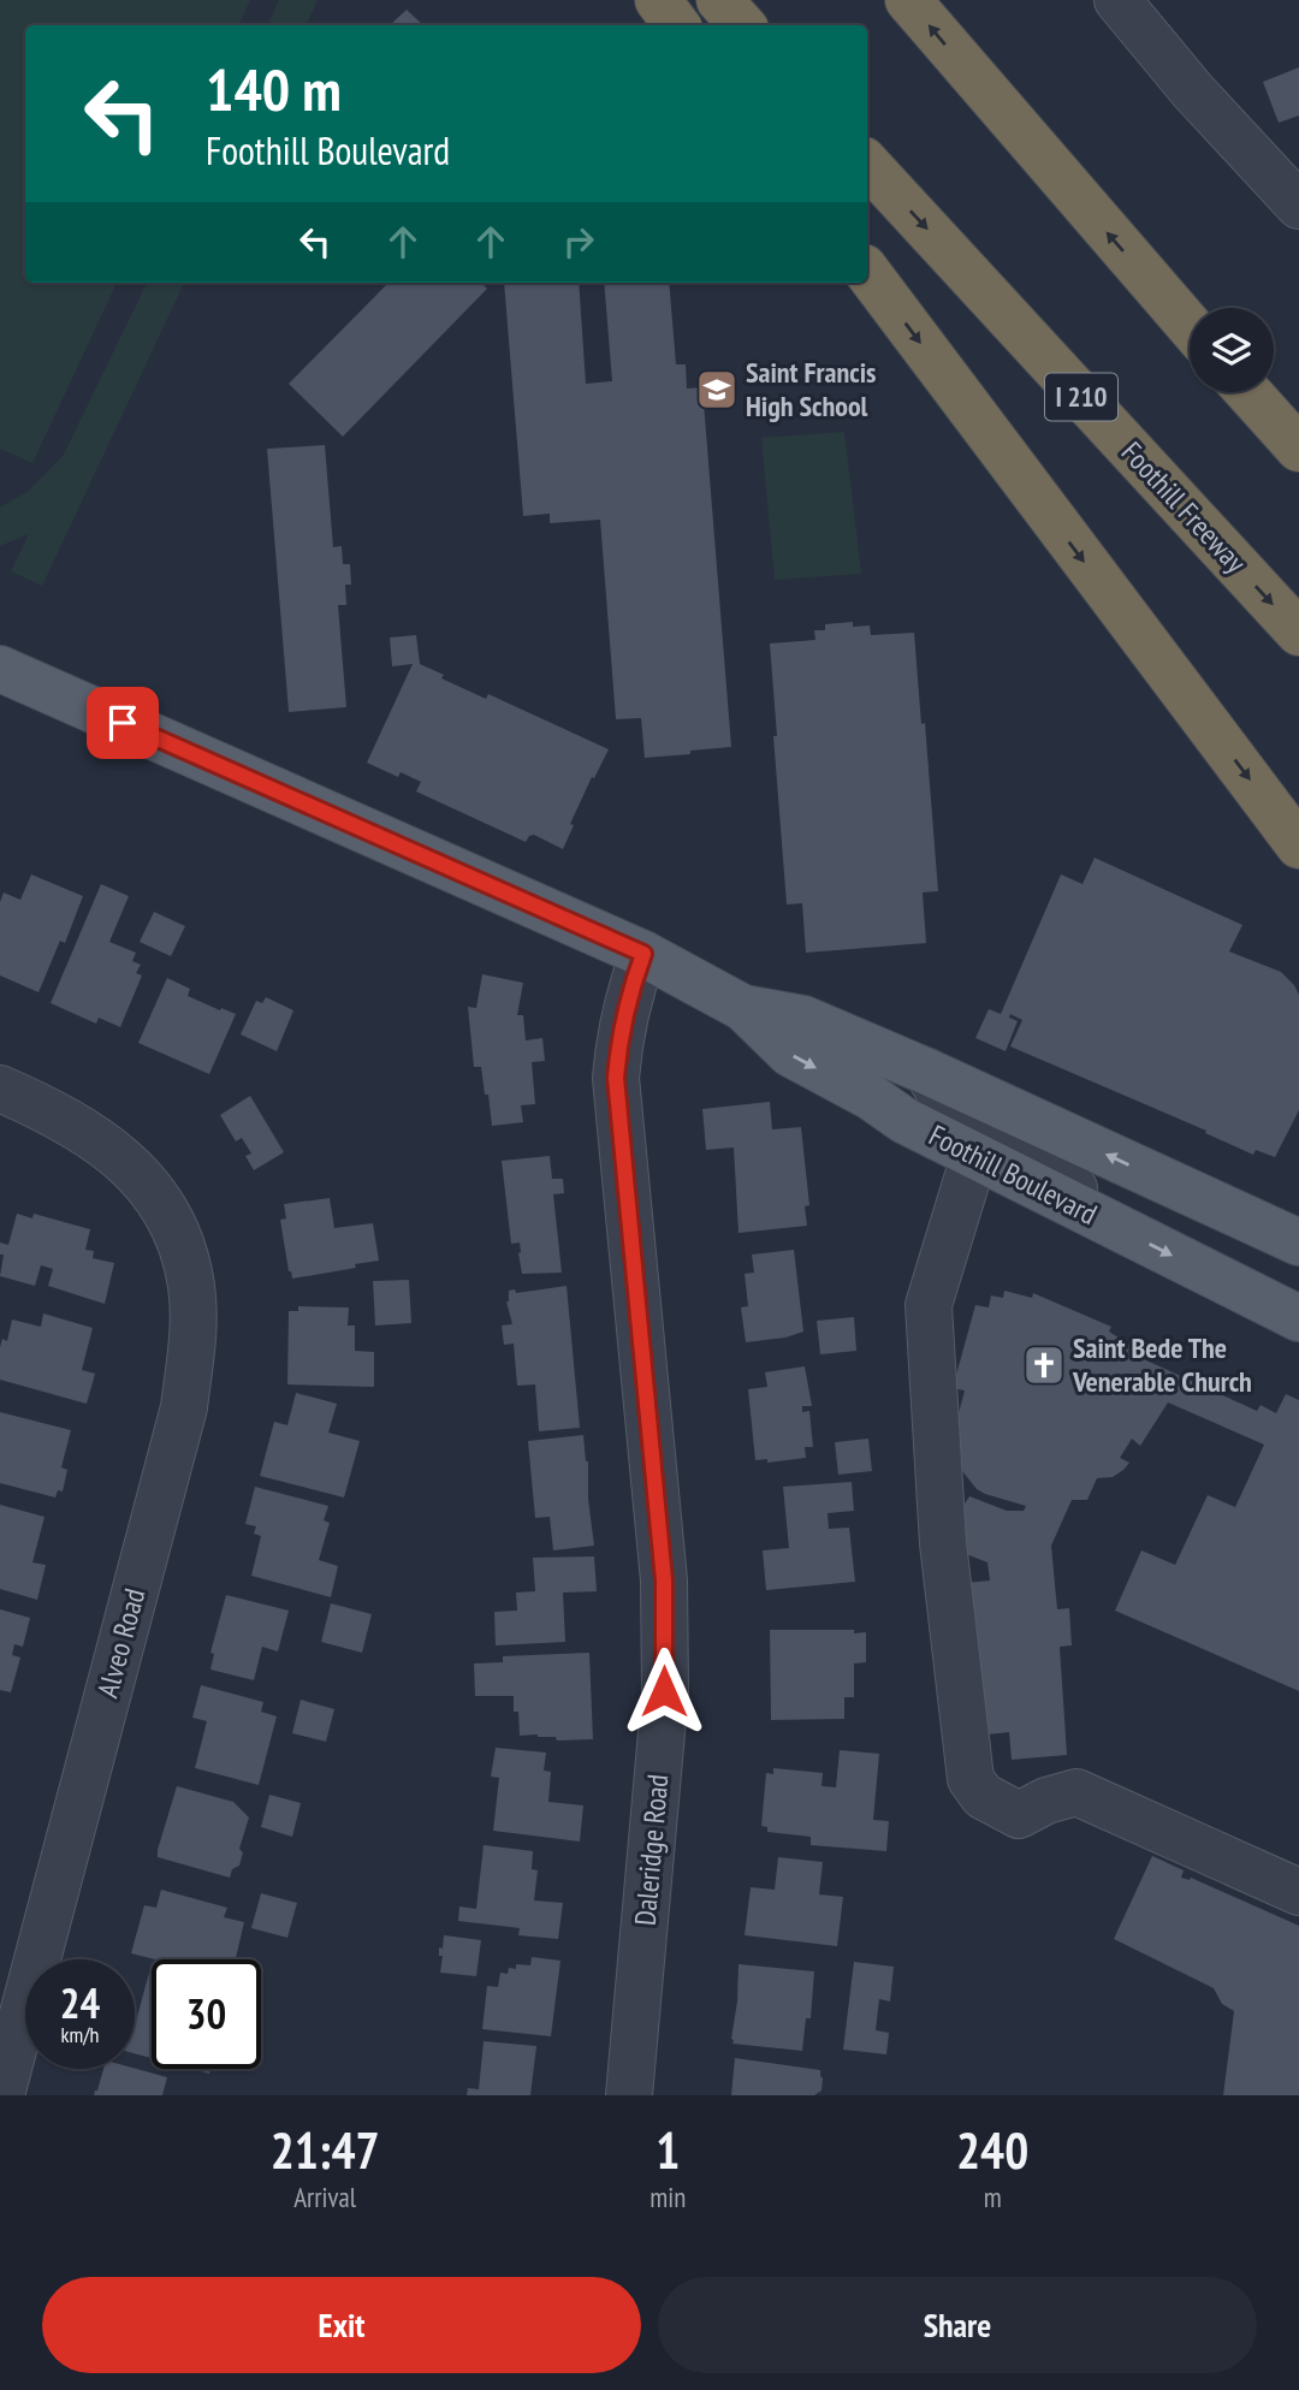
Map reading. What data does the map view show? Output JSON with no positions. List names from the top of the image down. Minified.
{"streets":{"highway":["I 210","Foothill Freeway"],"main road":["Foothill Boulevard"],"street":["Alveo Road","Daleridge Road"]},"crossings":[["Foothill Boulevard","Daleridge Road"]],"places":{"school or university":["Saint Francis High School"],"church":["Saint Bede The Venerable Church"]},"page":{"turn":["140 m","Foothill Boulevard"],"speed":"24 km/h","limit":"30","eta":["21:47","Arrival","1","min","240","m"],"buttons":["Exit","Share"]}}
